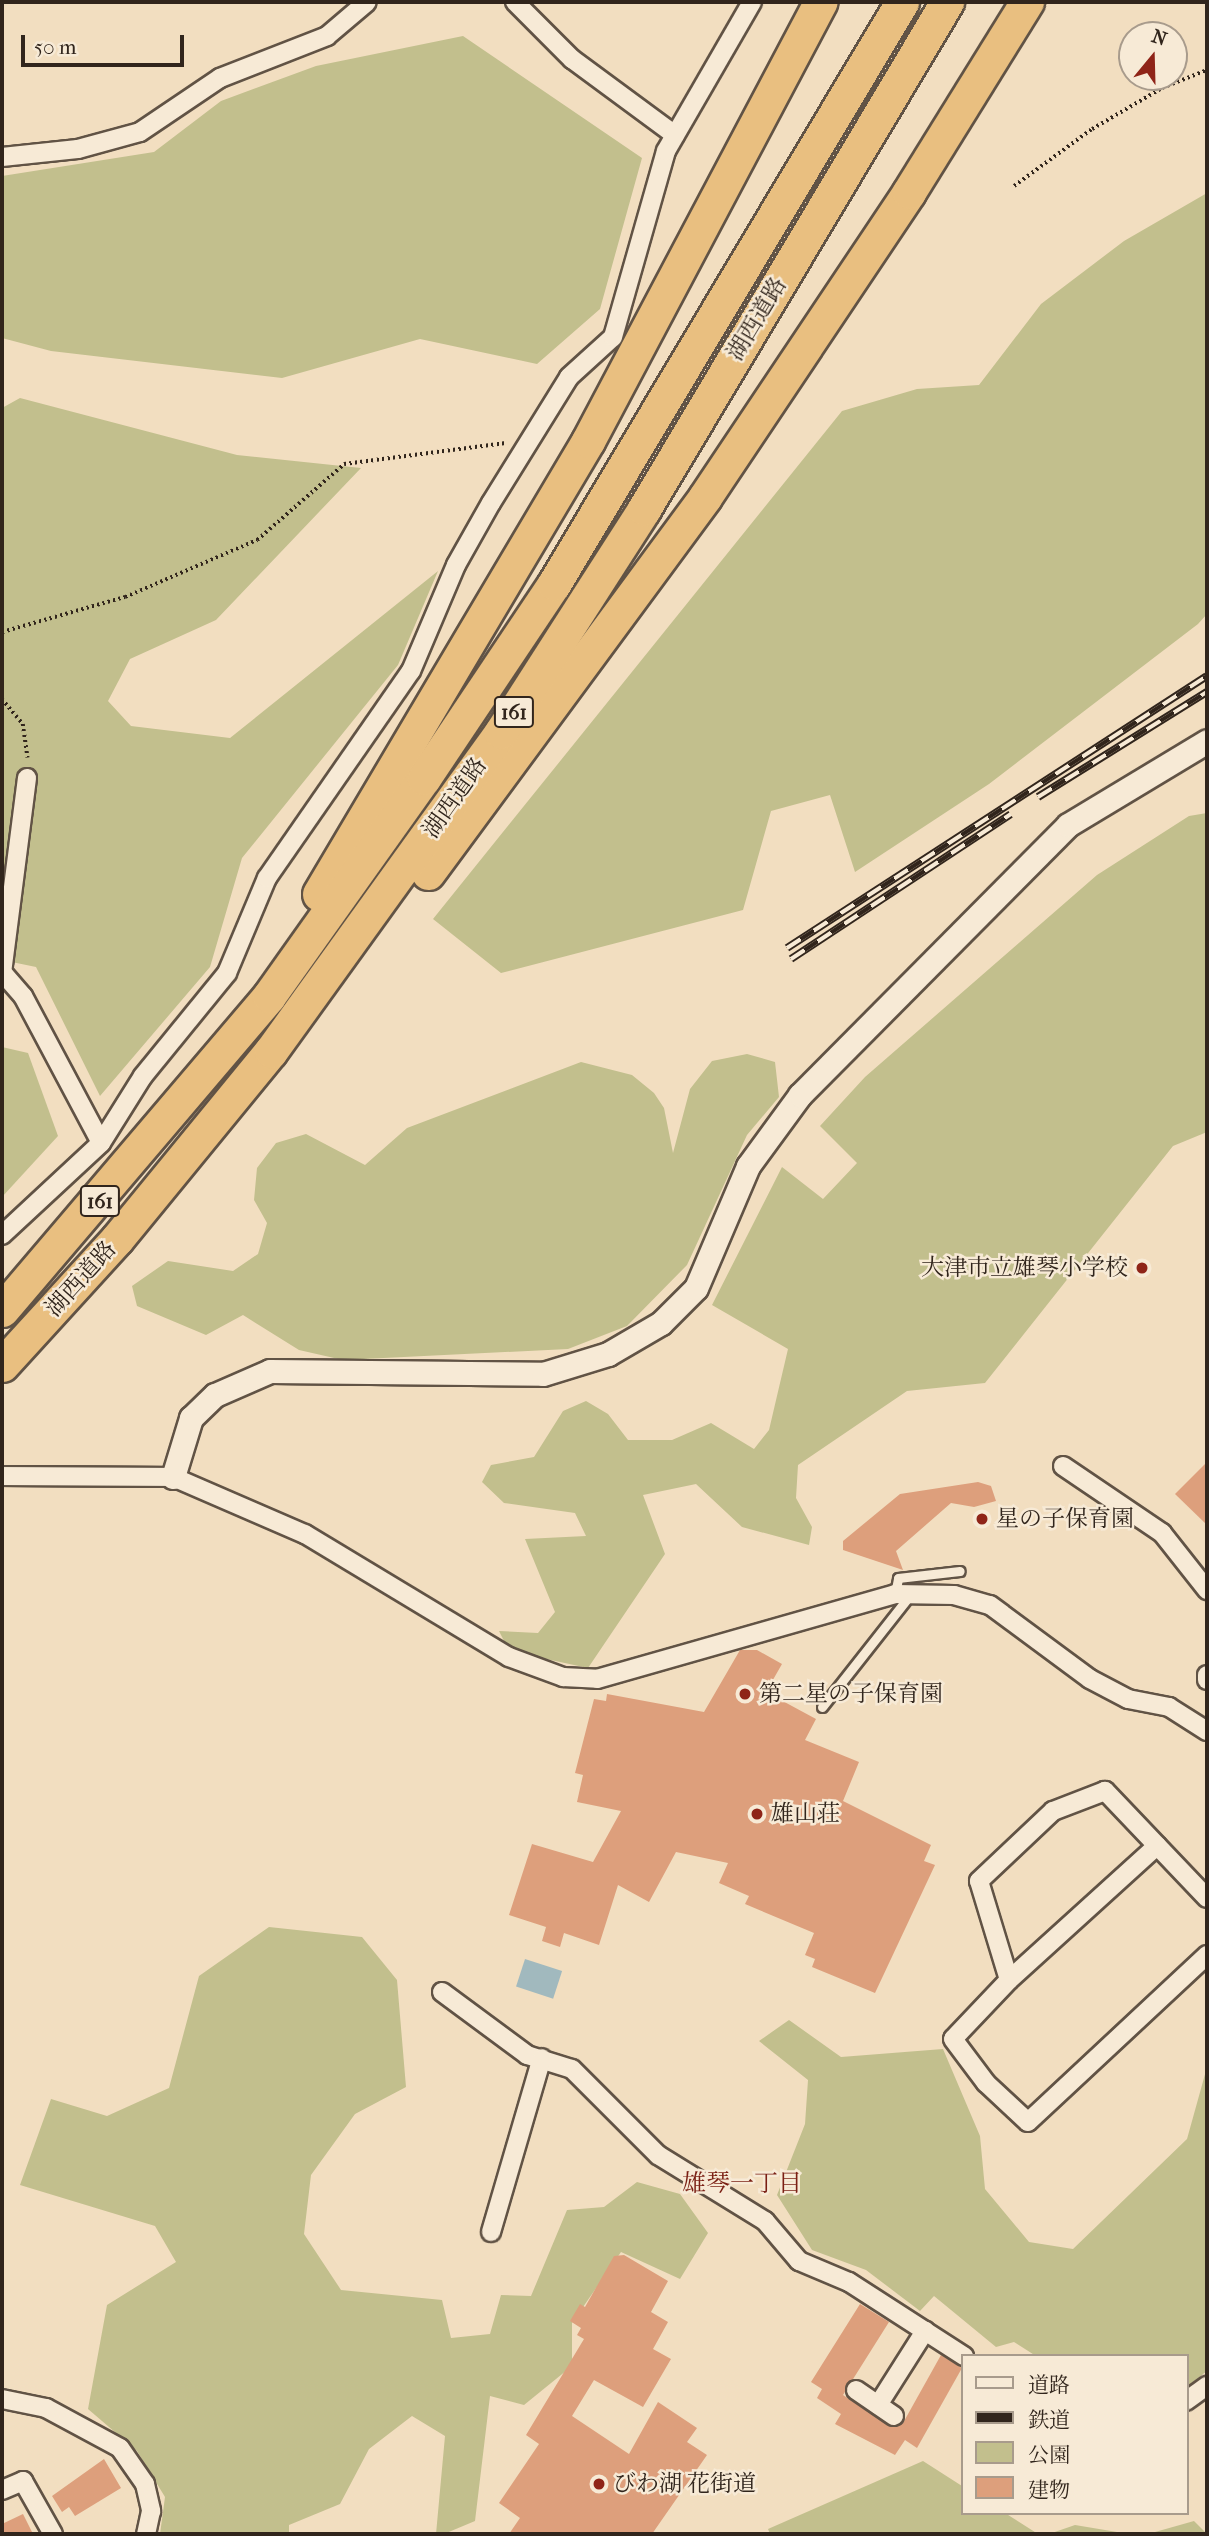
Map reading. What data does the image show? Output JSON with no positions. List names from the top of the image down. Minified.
{"streets":{"highway":["湖西道路","161"]},"districts":["雄琴一丁目"],"places":["大津市立雄琴小学校","星の子保育園","第二星の子保育園","雄山荘","びわ湖 花街道"],"legend":["道路","鉄道","公園","建物"],"scale_bar":"50 m","north":"top"}
